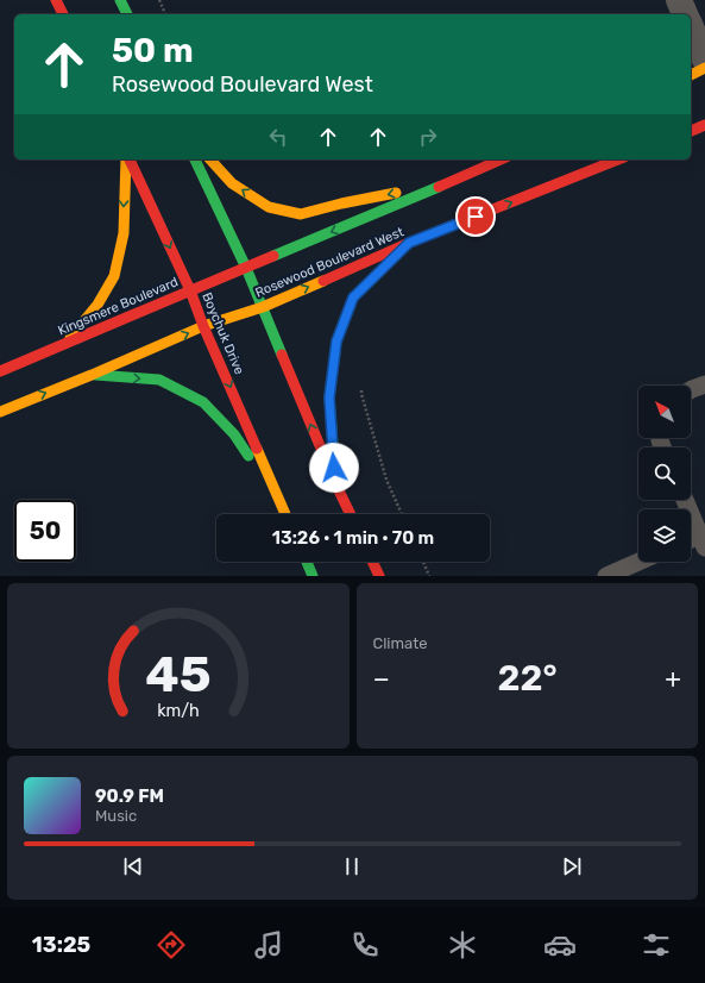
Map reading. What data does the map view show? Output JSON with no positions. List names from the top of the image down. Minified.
{"streets":{"main road":["Rosewood Boulevard West","Kingsmere Boulevard","Boychuk Drive"]},"crossings":[["Rosewood Boulevard West","Kingsmere Boulevard"],["Rosewood Boulevard West","Boychuk Drive"],["Kingsmere Boulevard","Boychuk Drive"]],"north":"top left","page":{"turn":["50 m","Rosewood Boulevard West"],"limit":"50","trip":"13:26 · 1 min · 70 m","tile":"Climate","heat":["−","22°","+"],"song":["90.9 FM","Music"],"tabs":"13:25","gauge":["45","km/h"]}}
